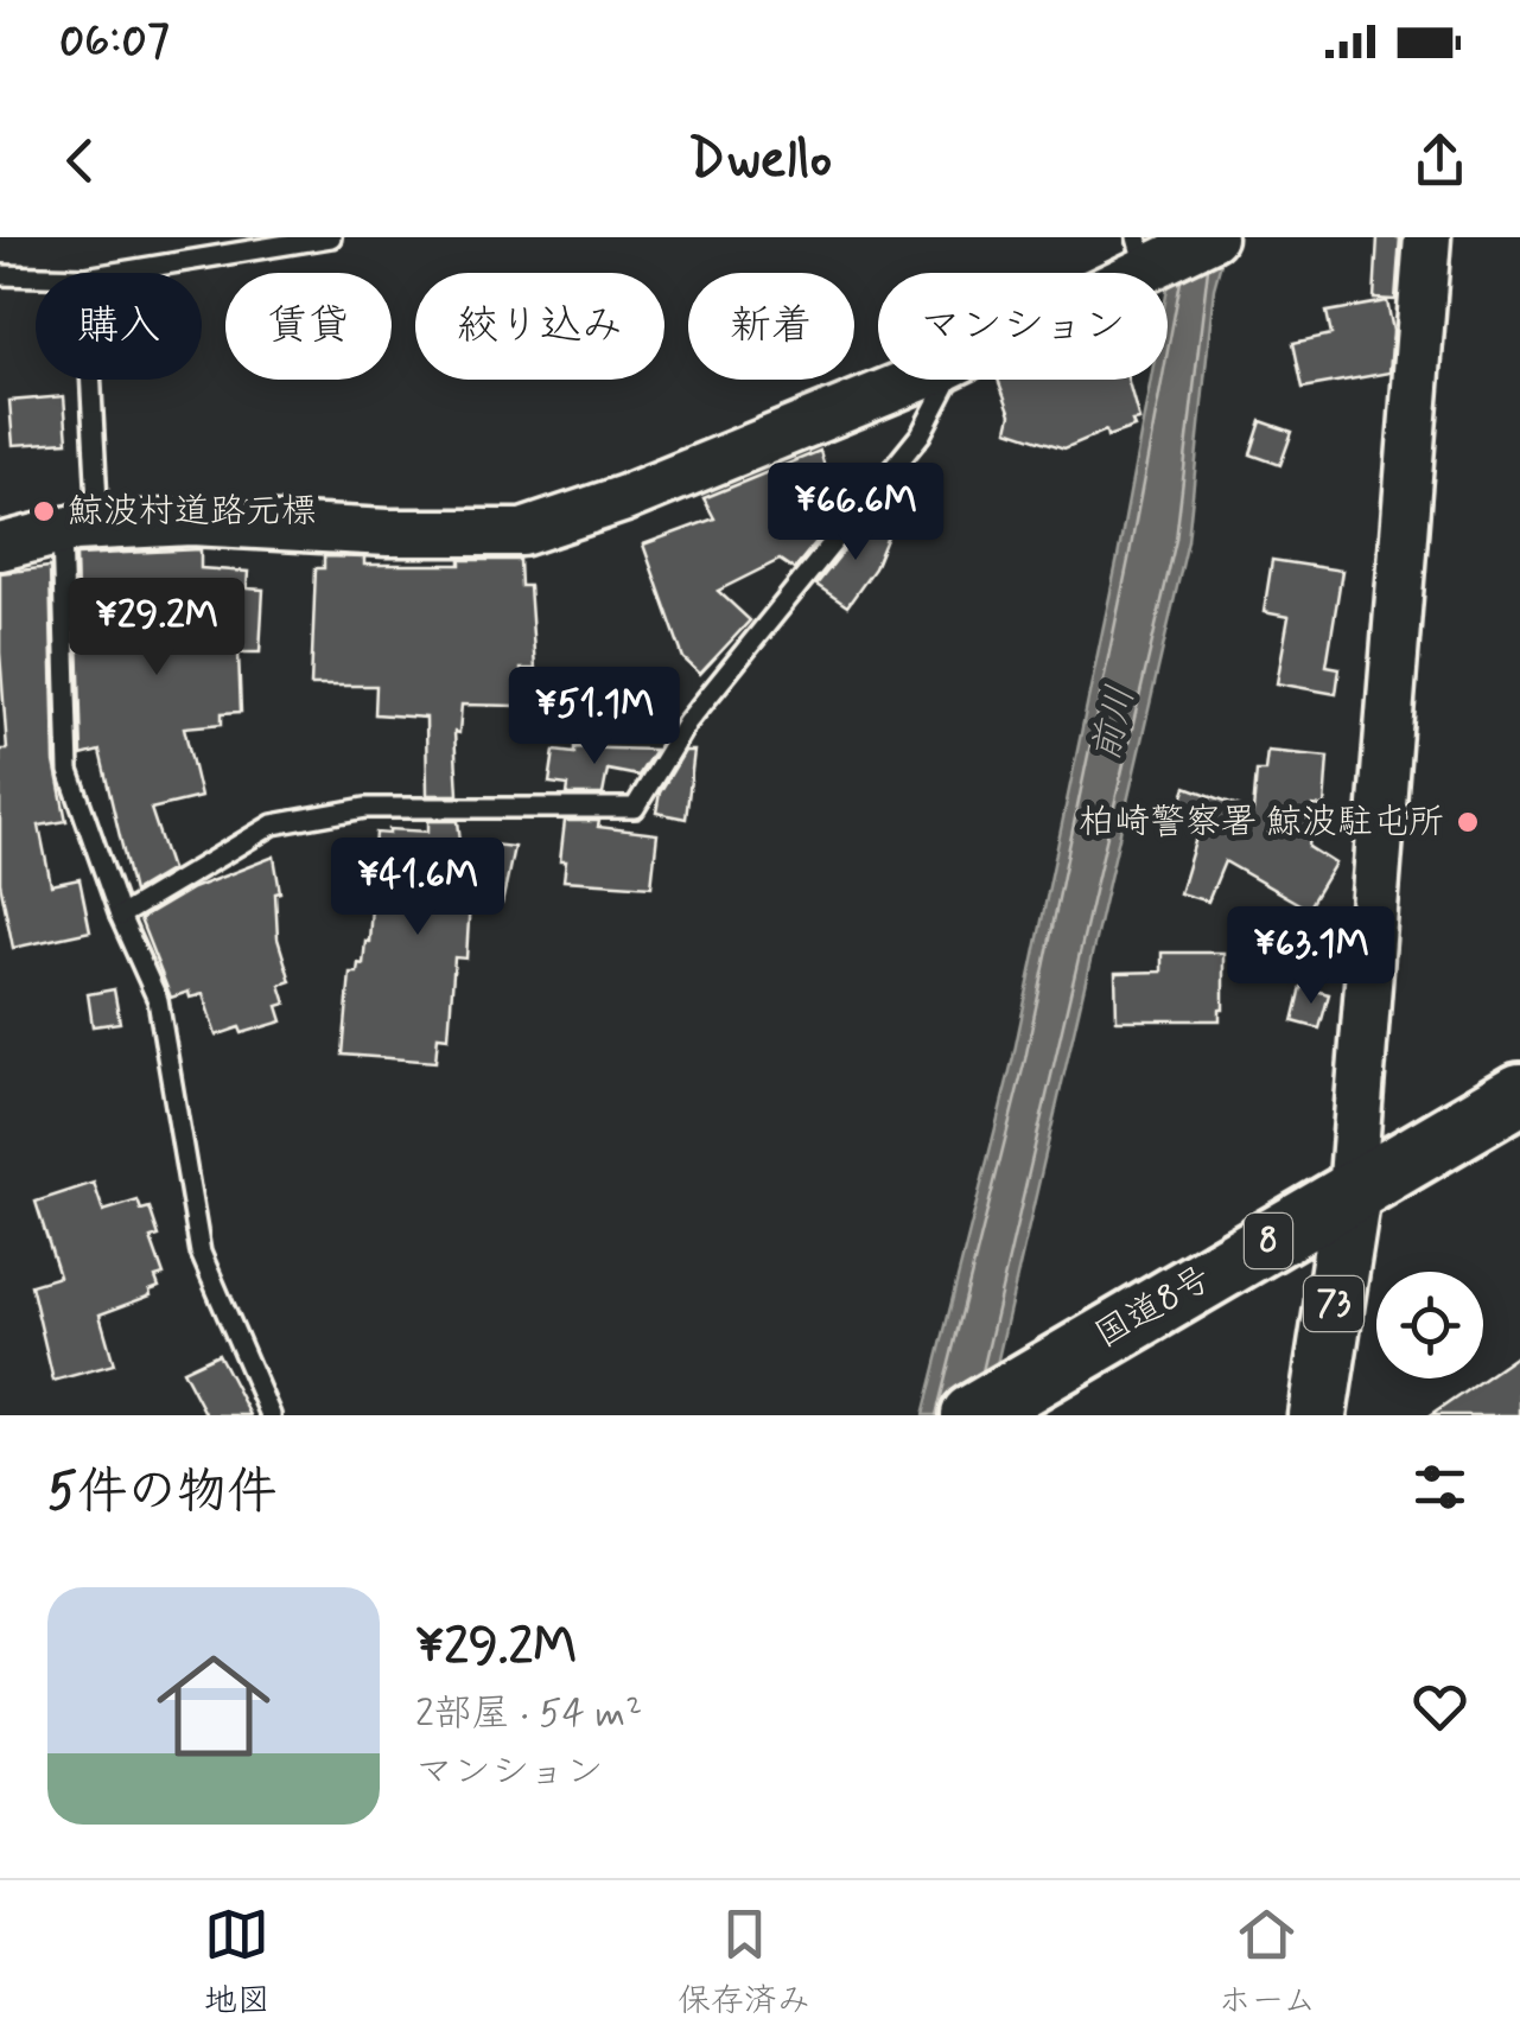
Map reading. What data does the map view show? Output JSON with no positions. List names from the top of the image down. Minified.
{"streets":{"highway":["8","国道8号"],"main road":["73"]},"crossings":[["73","国道8号"]],"water":["前川"],"places":["鯨波村道路元標","柏崎警察署 鯨波駐屯所"],"page":{"status":"06:07","header":"Dwello","chip":["購入","賃貸","絞り込み","新着","マンション"],"price":["¥66.6M","¥29.2M","¥51.1M","¥41.6M","¥63.1M"],"heading":"5件の物件","list":[{"name":"¥29.2M","note":"2部屋 · 54 m² · マンション"}],"tabs":["地図","保存済み","ホーム"]}}
